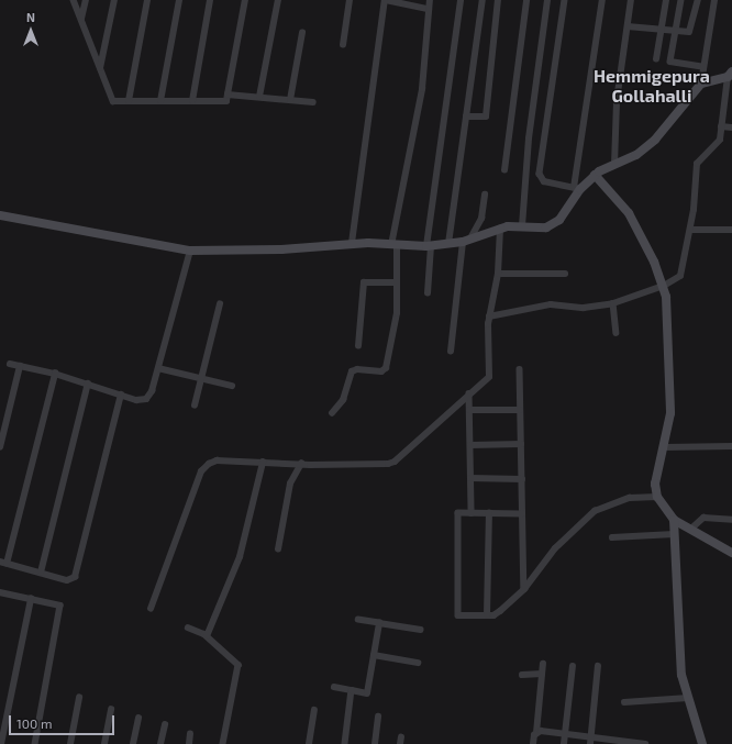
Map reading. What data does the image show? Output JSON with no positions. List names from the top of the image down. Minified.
{"districts":["Hemmigepura Gollahalli"],"scale_bar":"100 m","north":"top"}
